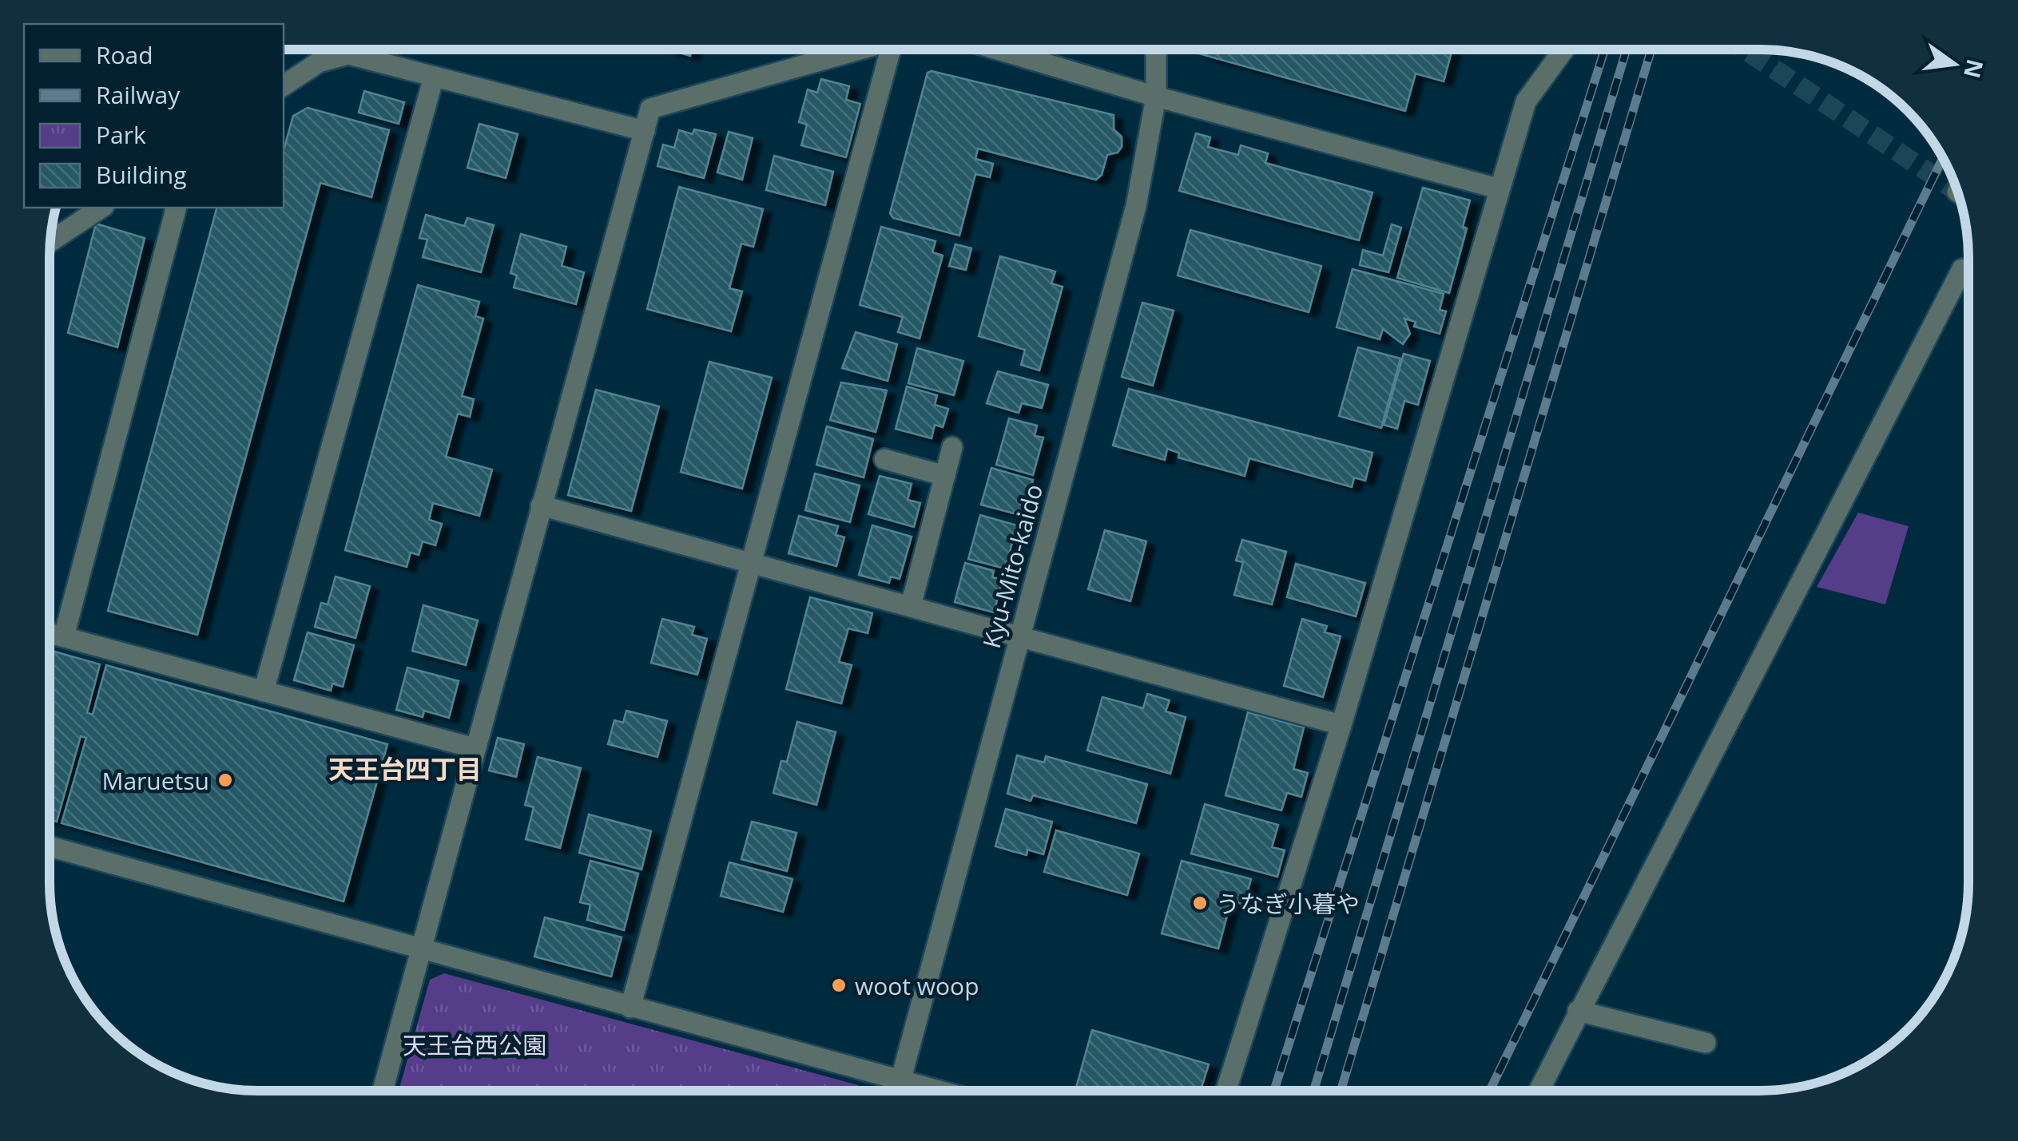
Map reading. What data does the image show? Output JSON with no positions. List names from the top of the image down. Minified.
{"streets":{"street":["Kyu-Mito-kaido"]},"districts":["天王台四丁目"],"parks":["天王台西公園"],"places":["Maruetsu","うなぎ小暮や","woot woop"],"legend":["Road","Railway","Park","Building"],"north":"right"}
